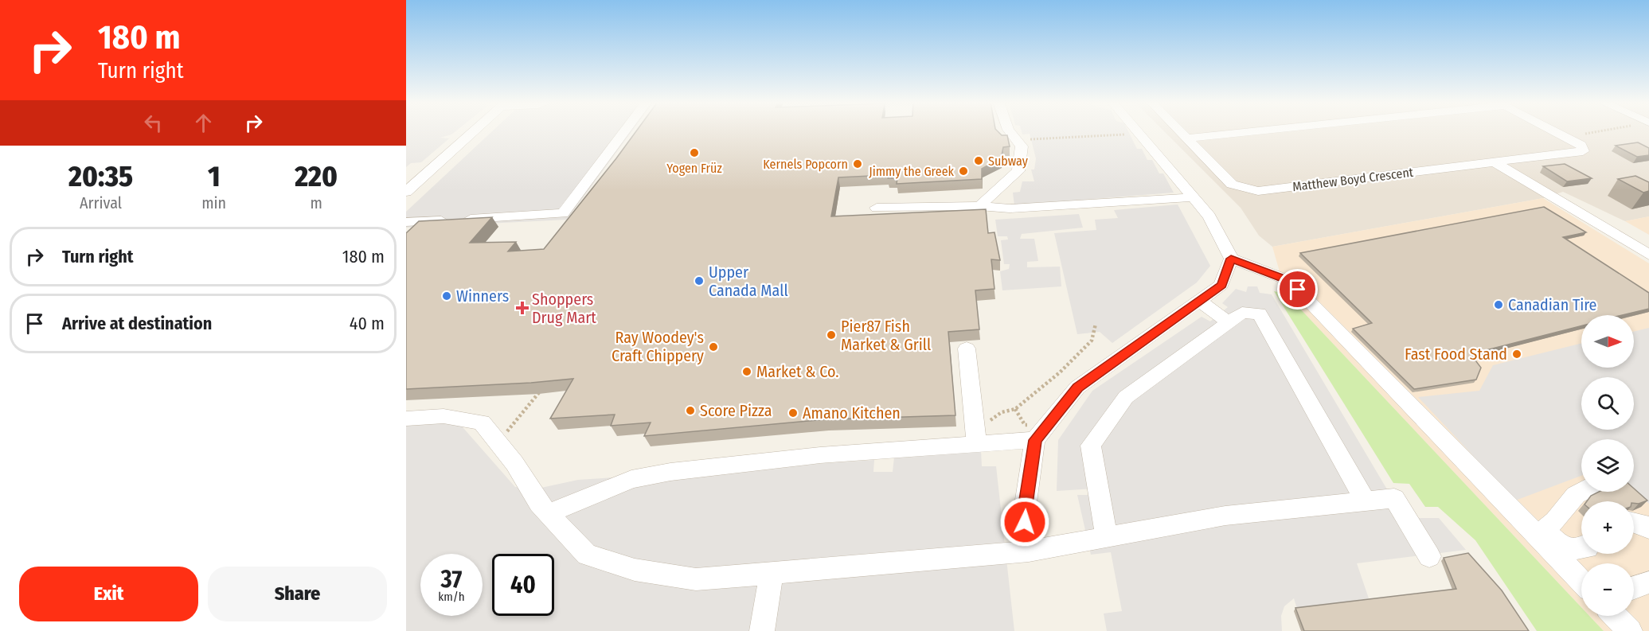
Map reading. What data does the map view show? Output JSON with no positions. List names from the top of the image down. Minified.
{"streets":{"street":["Matthew Boyd Crescent"]},"places":{"other":["Yogen Früz","Subway","Kernels Popcorn","Jimmy the Greek","Upper Canada Mall","Winners","Canadian Tire","Pier87 Fish Market & Grill","Ray Woodey's Craft Chippery","Fast Food Stand","Market & Co.","Score Pizza","Amano Kitchen"],"health":["Shoppers Drug Mart"]},"north":"right","page":{"turn":["180 m","Turn right"],"eta":["20:35","Arrival","1","min","220","m"],"list":[{"name":"Turn right","value":"180 m"},{"name":"Arrive at destination","value":"40 m"}],"map_buttons":["+","−"],"speed":"37 km/h","limit":"40","buttons":["Exit","Share"]}}
